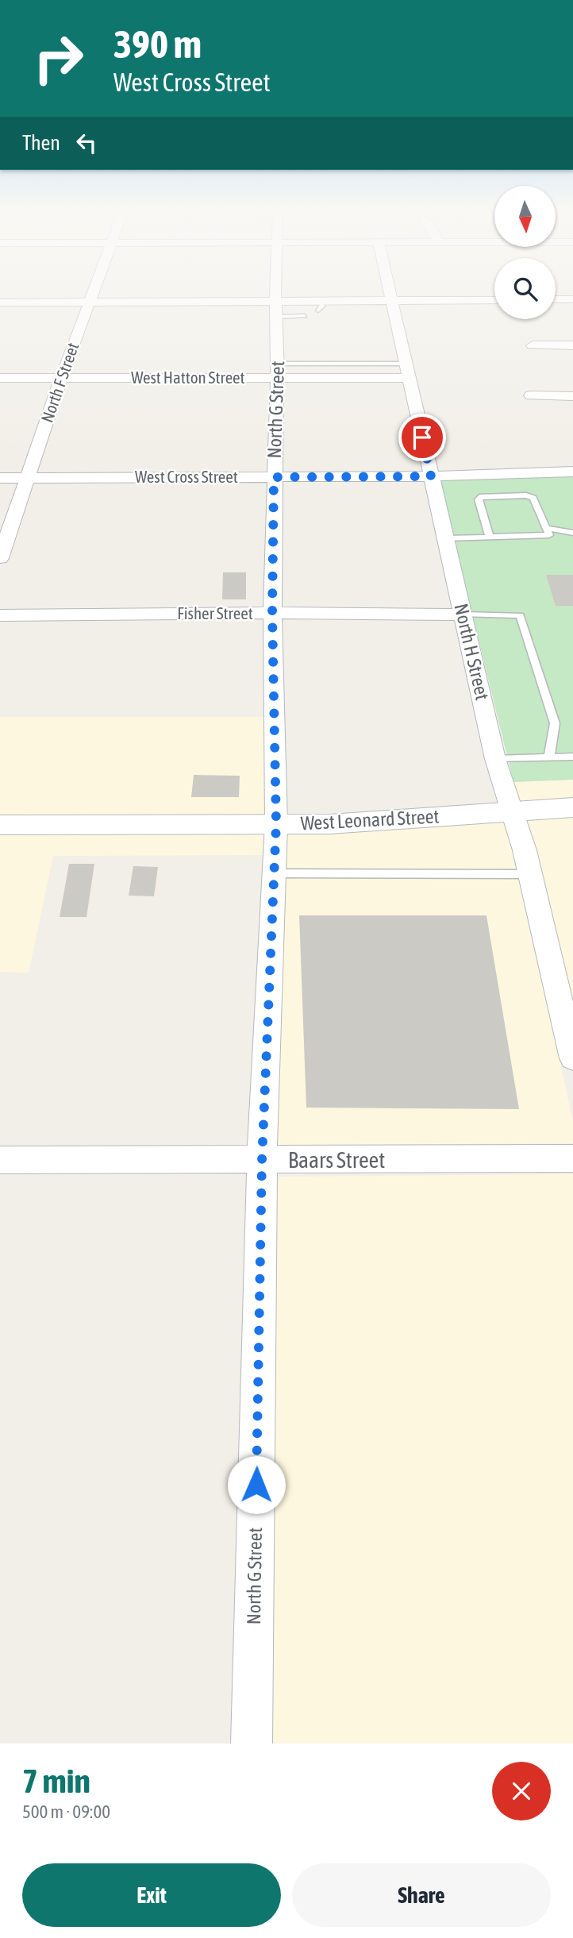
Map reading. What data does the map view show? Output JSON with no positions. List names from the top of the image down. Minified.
{"streets":{"street":["West Hatton Street","North F Street","North G Street","West Cross Street","Fisher Street","North H Street","West Leonard Street","Baars Street"]},"crossings":[["West Hatton Street","North F Street"],["West Hatton Street","North G Street"],["West Hatton Street","North H Street"],["North F Street","West Cross Street"],["North G Street","West Cross Street"],["North G Street","Fisher Street"],["North G Street","West Leonard Street"],["North G Street","Baars Street"],["West Cross Street","North H Street"],["Fisher Street","North H Street"],["North H Street","West Leonard Street"]],"north":"bottom","page":{"turn":["390 m","West Cross Street"],"then":"Then","heading":["7 min","500 m · 09:00"],"buttons":["Exit","Share"]}}
